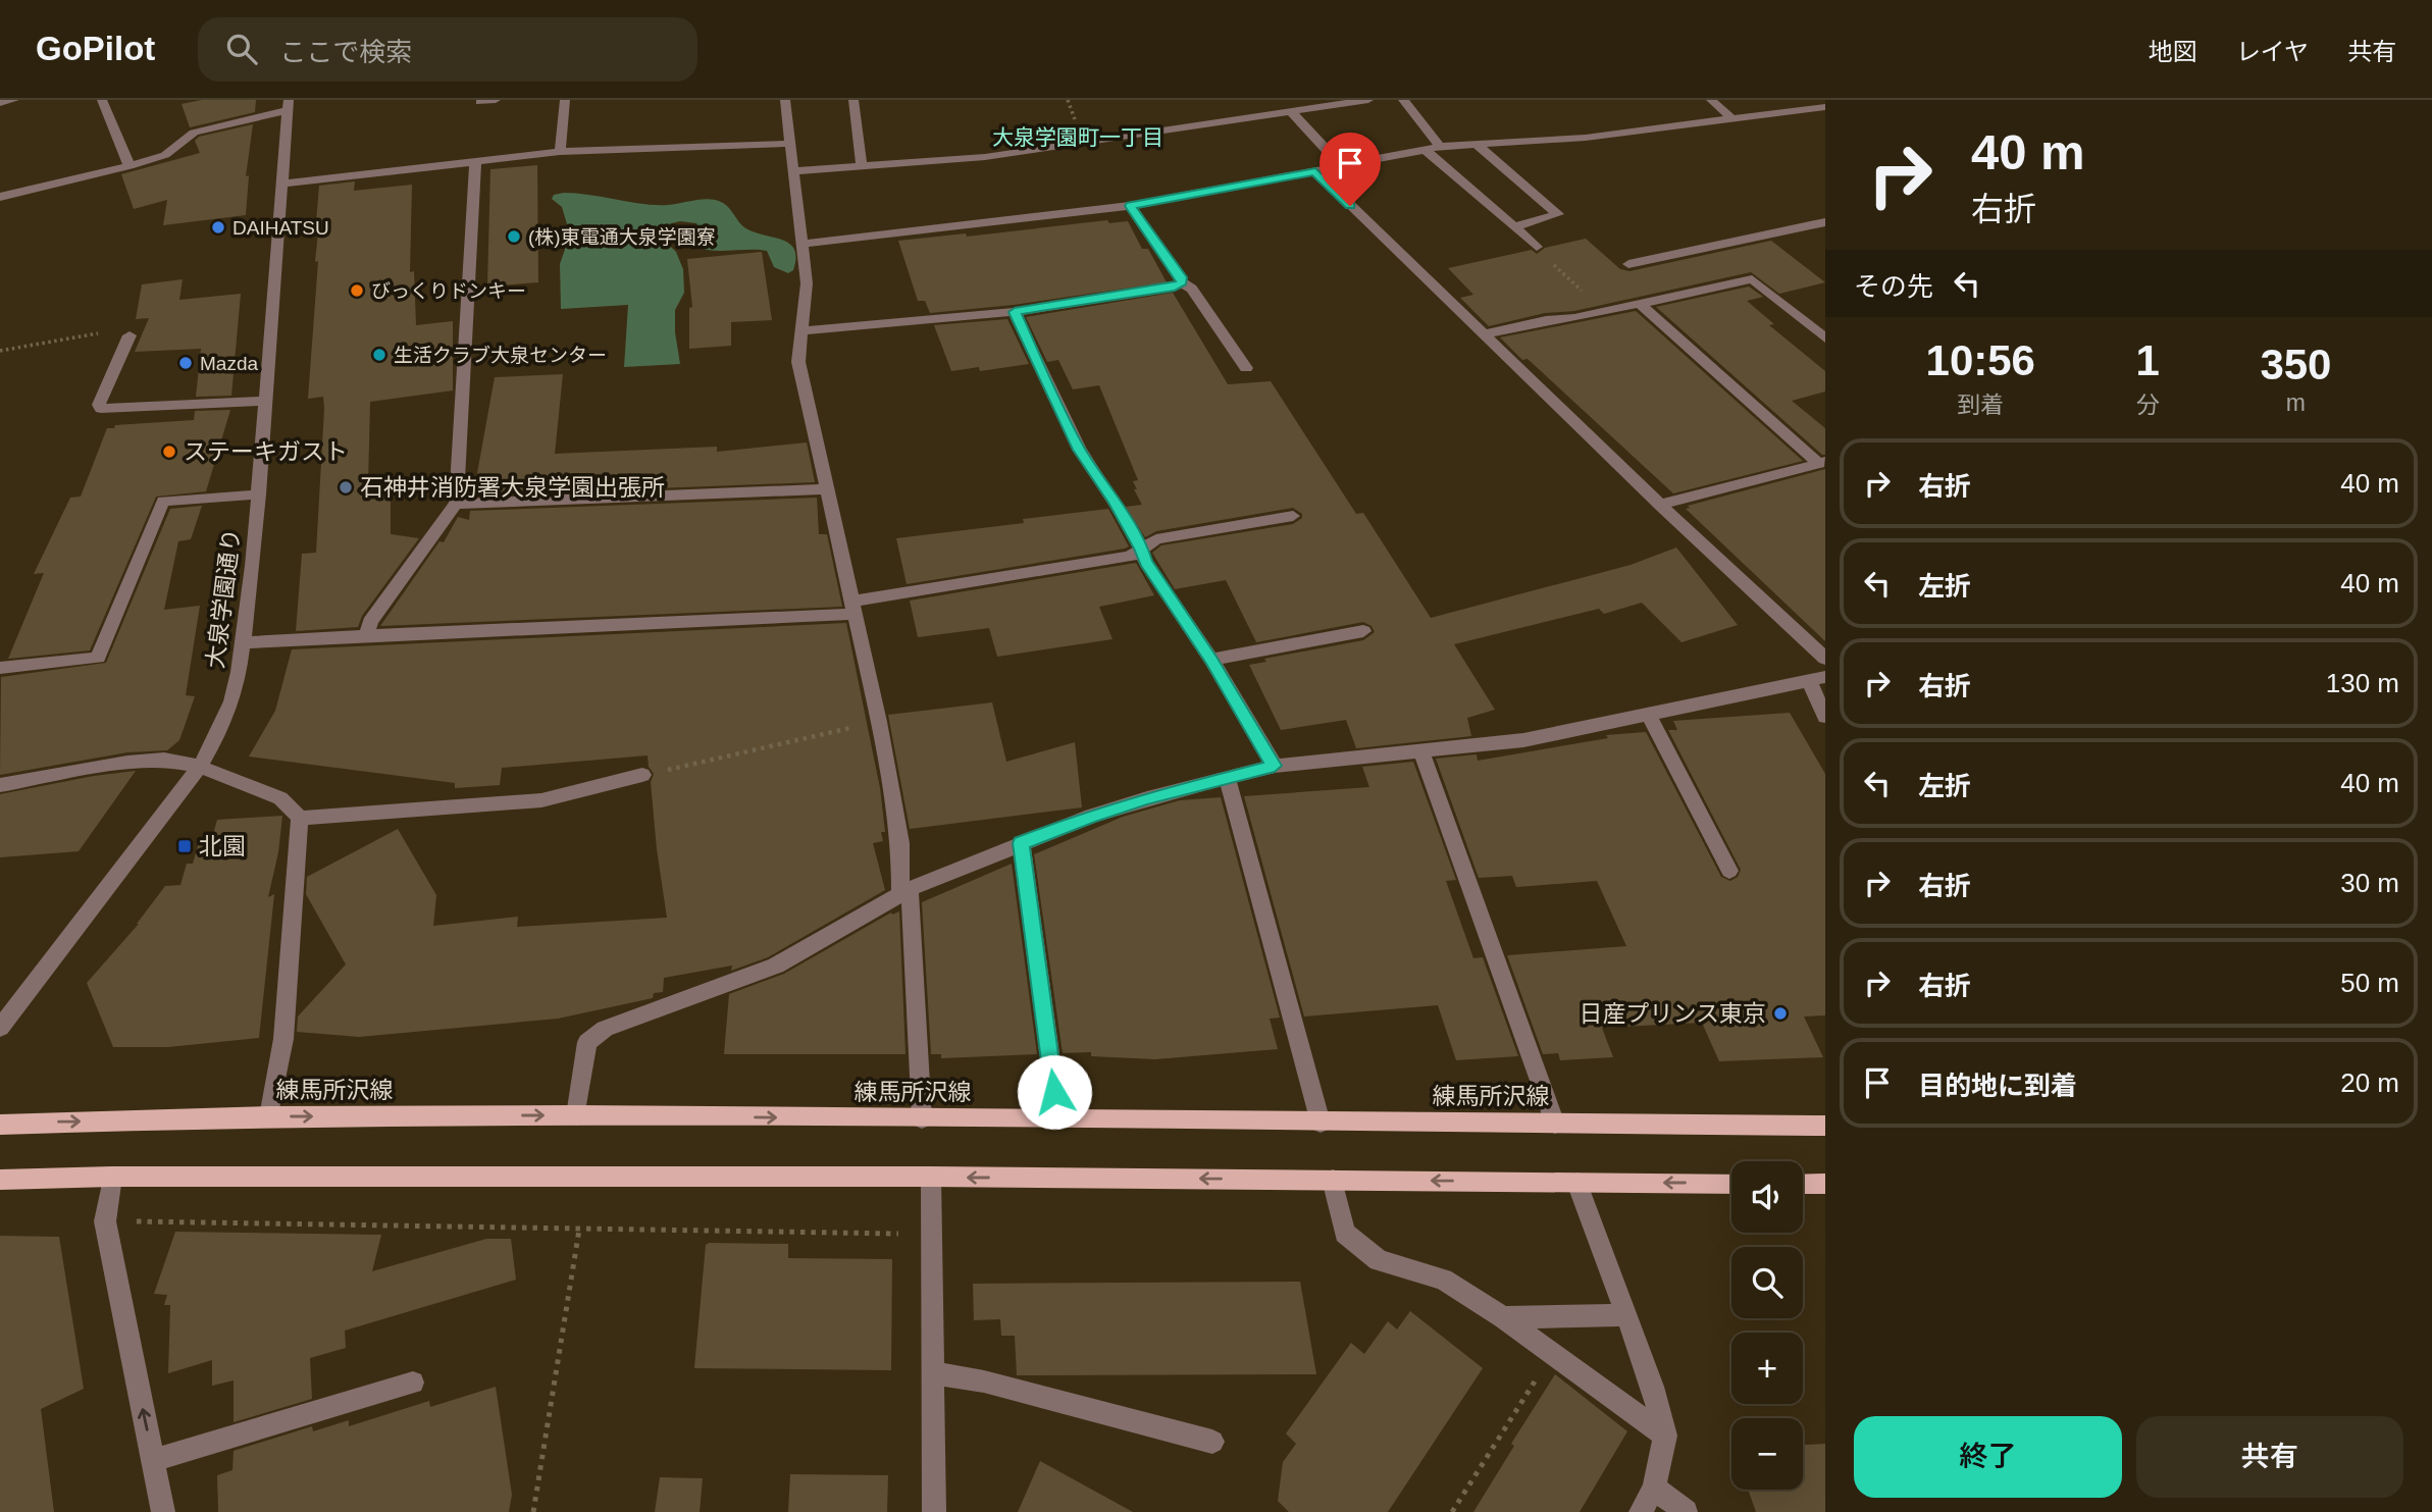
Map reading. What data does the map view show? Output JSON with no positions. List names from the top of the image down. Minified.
{"streets":{"main road":["練馬所沢線"],"street":["大泉学園通り"]},"districts":["大泉学園町一丁目"],"places":{"other":["DAIHATSU","(株)東電通大泉学園寮","びっくりドンキー","生活クラブ大泉センター","Mazda","ステーキガスト","石神井消防署大泉学園出張所","日産プリンス東京"],"transit":["北園"]},"page":{"header":"GoPilot","search":"ここで検索","nav":["地図","レイヤ","共有"],"turn":["40 m","右折"],"then":"その先","eta":["10:56","到着","1","分","350","m"],"list":[{"name":"右折","value":"40 m"},{"name":"左折","value":"40 m"},{"name":"右折","value":"130 m"},{"name":"左折","value":"40 m"},{"name":"右折","value":"30 m"},{"name":"右折","value":"50 m"},{"name":"目的地に到着","value":"20 m"}],"map_buttons":["+","−"],"buttons":["終了","共有"]}}
